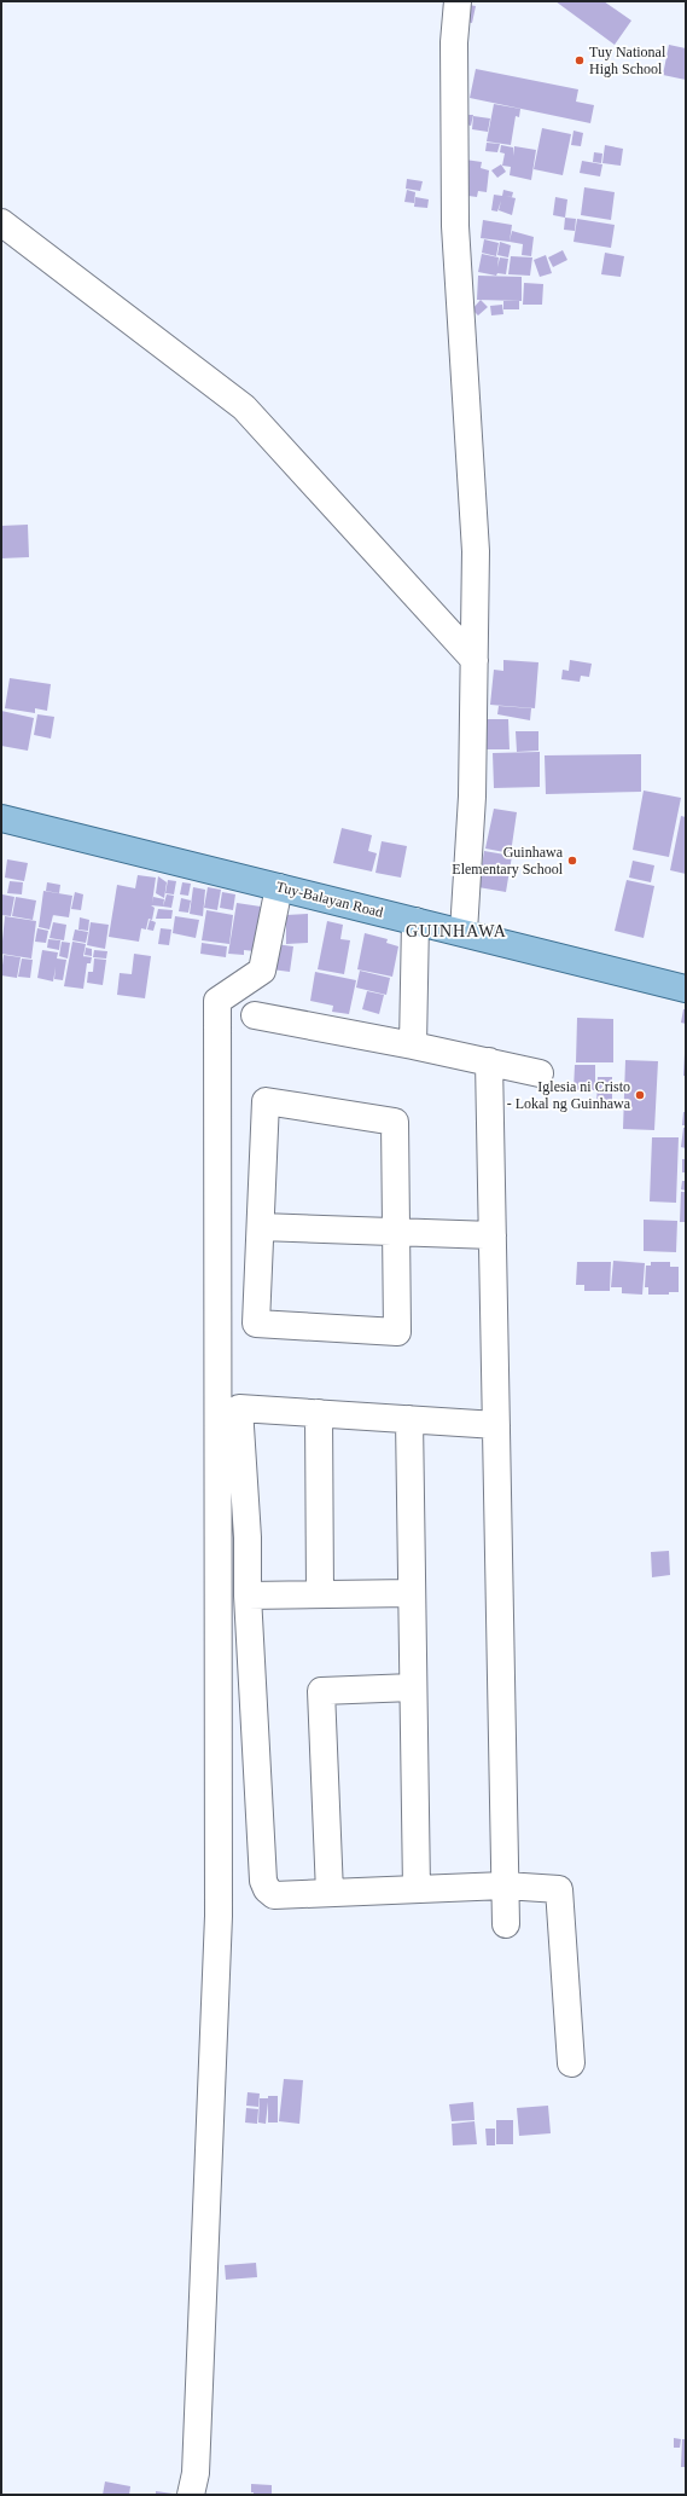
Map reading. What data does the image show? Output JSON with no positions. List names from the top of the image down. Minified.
{"streets":{"main road":["Tuy-Balayan Road"]},"districts":["GUINHAWA"],"places":["Tuy National High School","Guinhawa Elementary School","Iglesia ni Cristo - Lokal ng Guinhawa"]}
